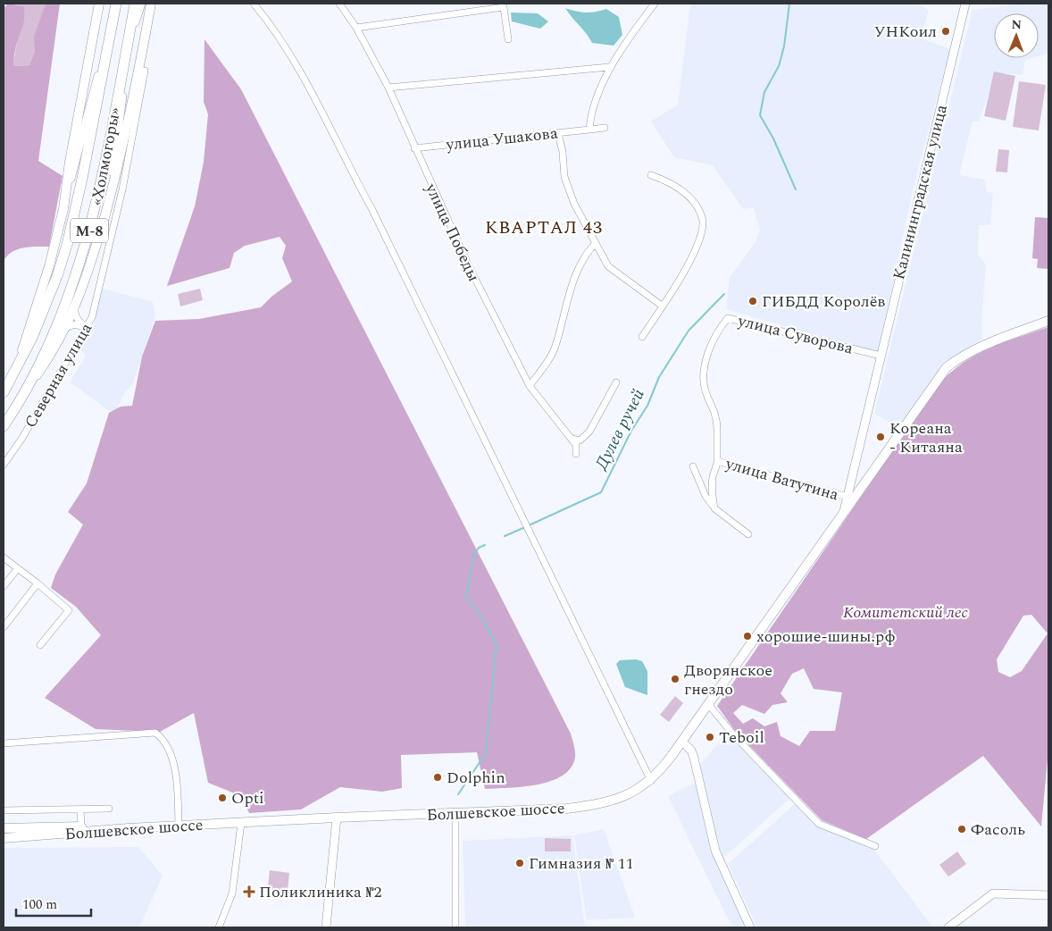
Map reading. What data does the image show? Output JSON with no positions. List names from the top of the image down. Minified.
{"streets":{"highway":["«Холмогоры»","М-8"],"main road":["Болшевское шоссе"],"street":["улица Ушакова","Калининградская улица","улица Победы","улица Суворова","Северная улица","улица Ватутина"]},"crossings":[["улица Ушакова","улица Победы"],["Калининградская улица","улица Суворова"],["Калининградская улица","улица Ватутина"],["Калининградская улица","Болшевское шоссе"],["улица Суворова","улица Ватутина"]],"districts":["КВАРТАЛ 43"],"water":["Дулев ручей"],"parks":["Комитетский лес"],"places":{"other":["УНКоил","ГИБДД Королёв","Кореана - Китаяна","хорошие-шины.рф","Дворянское гнездо","Teboil","Dolphin","Opti","Фасоль","Гимназия № 11"],"health":["Поликлиника №2"]},"scale_bar":"100 m","north":"top"}
